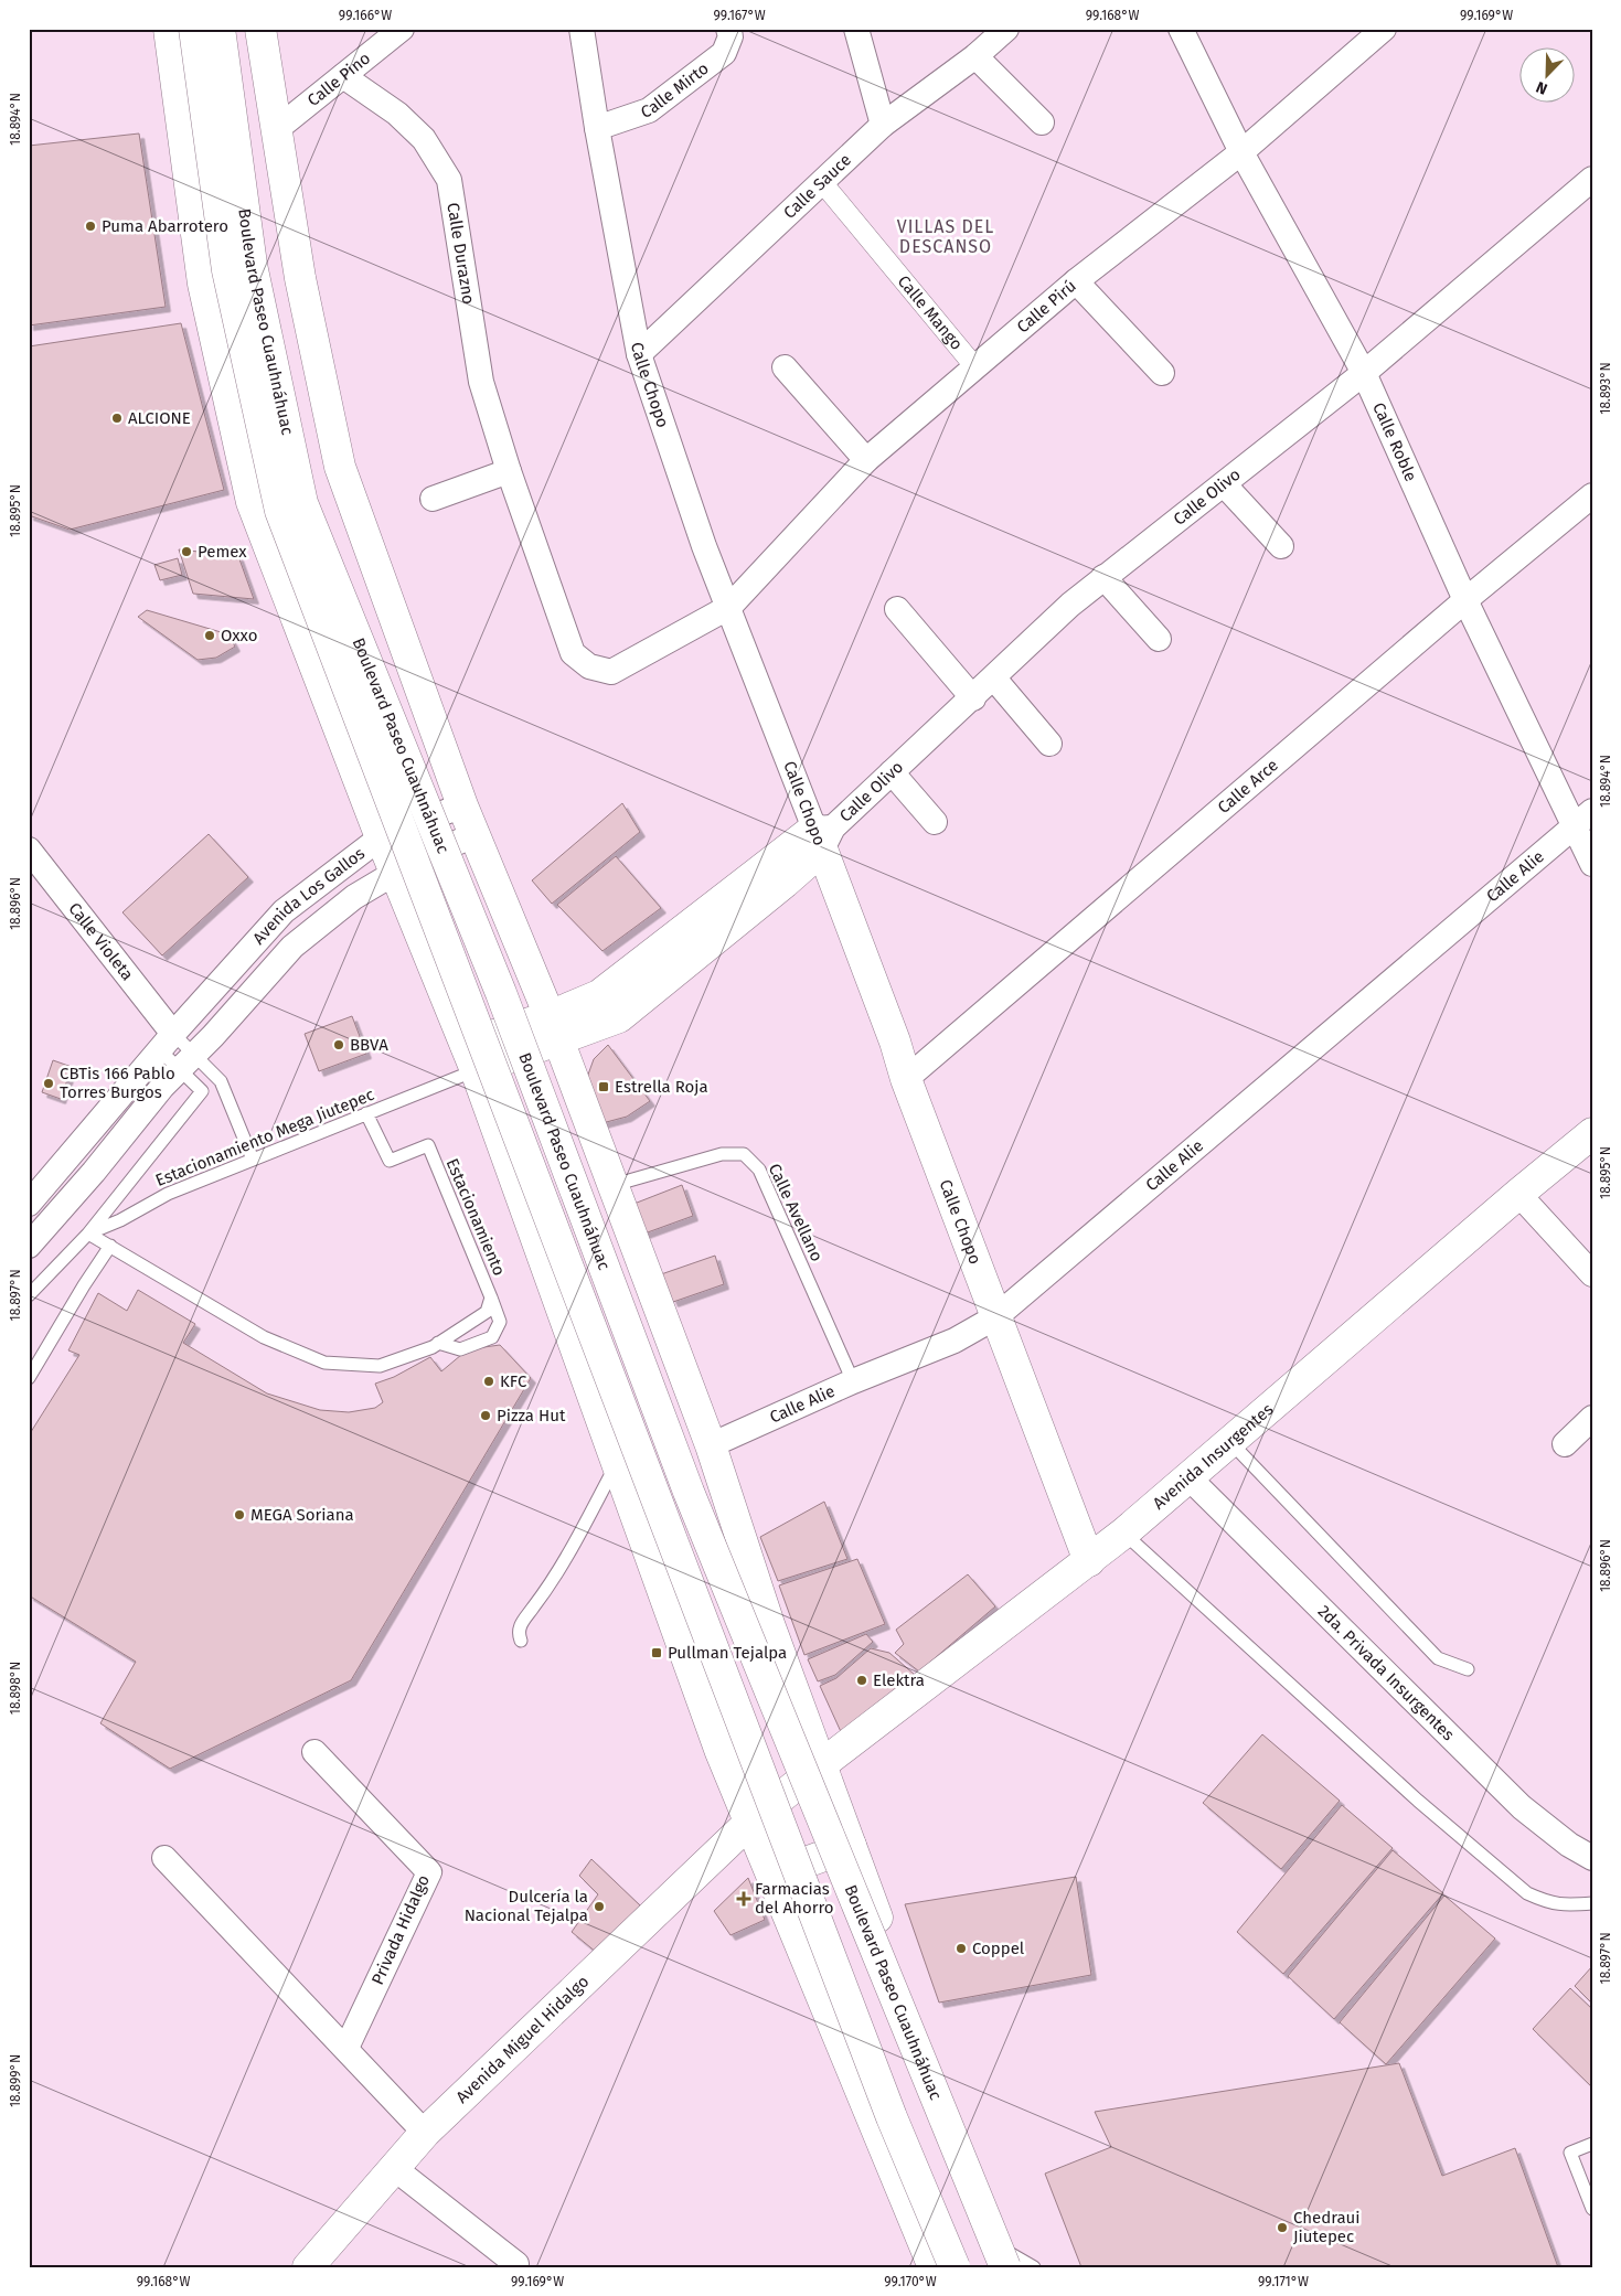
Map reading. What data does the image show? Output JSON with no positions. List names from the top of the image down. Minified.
{"streets":{"street":["Calle Pino","Calle Mirto","Calle Sauce","Calle Durazno","Calle Pirú","Calle Mango","Boulevard Paseo Cuauhnáhuac","Calle Chopo","Calle Roble","Calle Olivo","Calle Arce","Calle Alie","Avenida Los Gallos","Calle Violeta","Avenida Insurgentes","2da. Privada Insurgentes","Privada Hidalgo","Avenida Miguel Hidalgo"],"lane":["Estacionamiento Mega Jiutepec","Calle Avellano","Estacionamiento"]},"crossings":[["Calle Pino","Calle Durazno"],["Calle Pino","Boulevard Paseo Cuauhnáhuac"],["Calle Mirto","Calle Chopo"],["Calle Sauce","Calle Mango"],["Calle Sauce","Calle Chopo"],["Calle Durazno","Calle Pirú"],["Calle Durazno","Calle Chopo"],["Calle Pirú","Calle Mango"],["Calle Pirú","Calle Chopo"],["Calle Pirú","Calle Roble"],["Boulevard Paseo Cuauhnáhuac","Calle Olivo"],["Boulevard Paseo Cuauhnáhuac","Calle Alie"],["Boulevard Paseo Cuauhnáhuac","Avenida Los Gallos"],["Boulevard Paseo Cuauhnáhuac","Calle Avellano"],["Boulevard Paseo Cuauhnáhuac","Avenida Insurgentes"],["Boulevard Paseo Cuauhnáhuac","Avenida Miguel Hidalgo"],["Calle Chopo","Calle Olivo"],["Calle Chopo","Calle Arce"],["Calle Chopo","Calle Alie"],["Calle Chopo","Avenida Insurgentes"],["Calle Roble","Calle Olivo"],["Calle Roble","Calle Arce"],["Calle Roble","Calle Alie"],["Calle Olivo","Estacionamiento Mega Jiutepec"],["Calle Alie","Calle Avellano"],["Avenida Los Gallos","Calle Violeta"],["Estacionamiento Mega Jiutepec","Estacionamiento"],["Avenida Insurgentes","2da. Privada Insurgentes"],["Avenida Insurgentes","Avenida Miguel Hidalgo"]],"districts":["VILLAS DEL DESCANSO"],"places":{"other":["Puma Abarrotero","ALCIONE","Pemex","Oxxo","BBVA","CBTis 166 Pablo Torres Burgos","KFC","Pizza Hut","MEGA Soriana","Elektra","Dulcería la Nacional Tejalpa","Coppel","Chedraui Jiutepec"],"transit":["Estrella Roja","Pullman Tejalpa"],"health":["Farmacias del Ahorro"]},"north":"bottom left","coordinates":["99.166°W","99.167°W","99.168°W","99.169°W","18.894°N","18.893°N","18.895°N","18.896°N","18.897°N","18.898°N","18.899°N","99.170°W","99.171°W"]}
